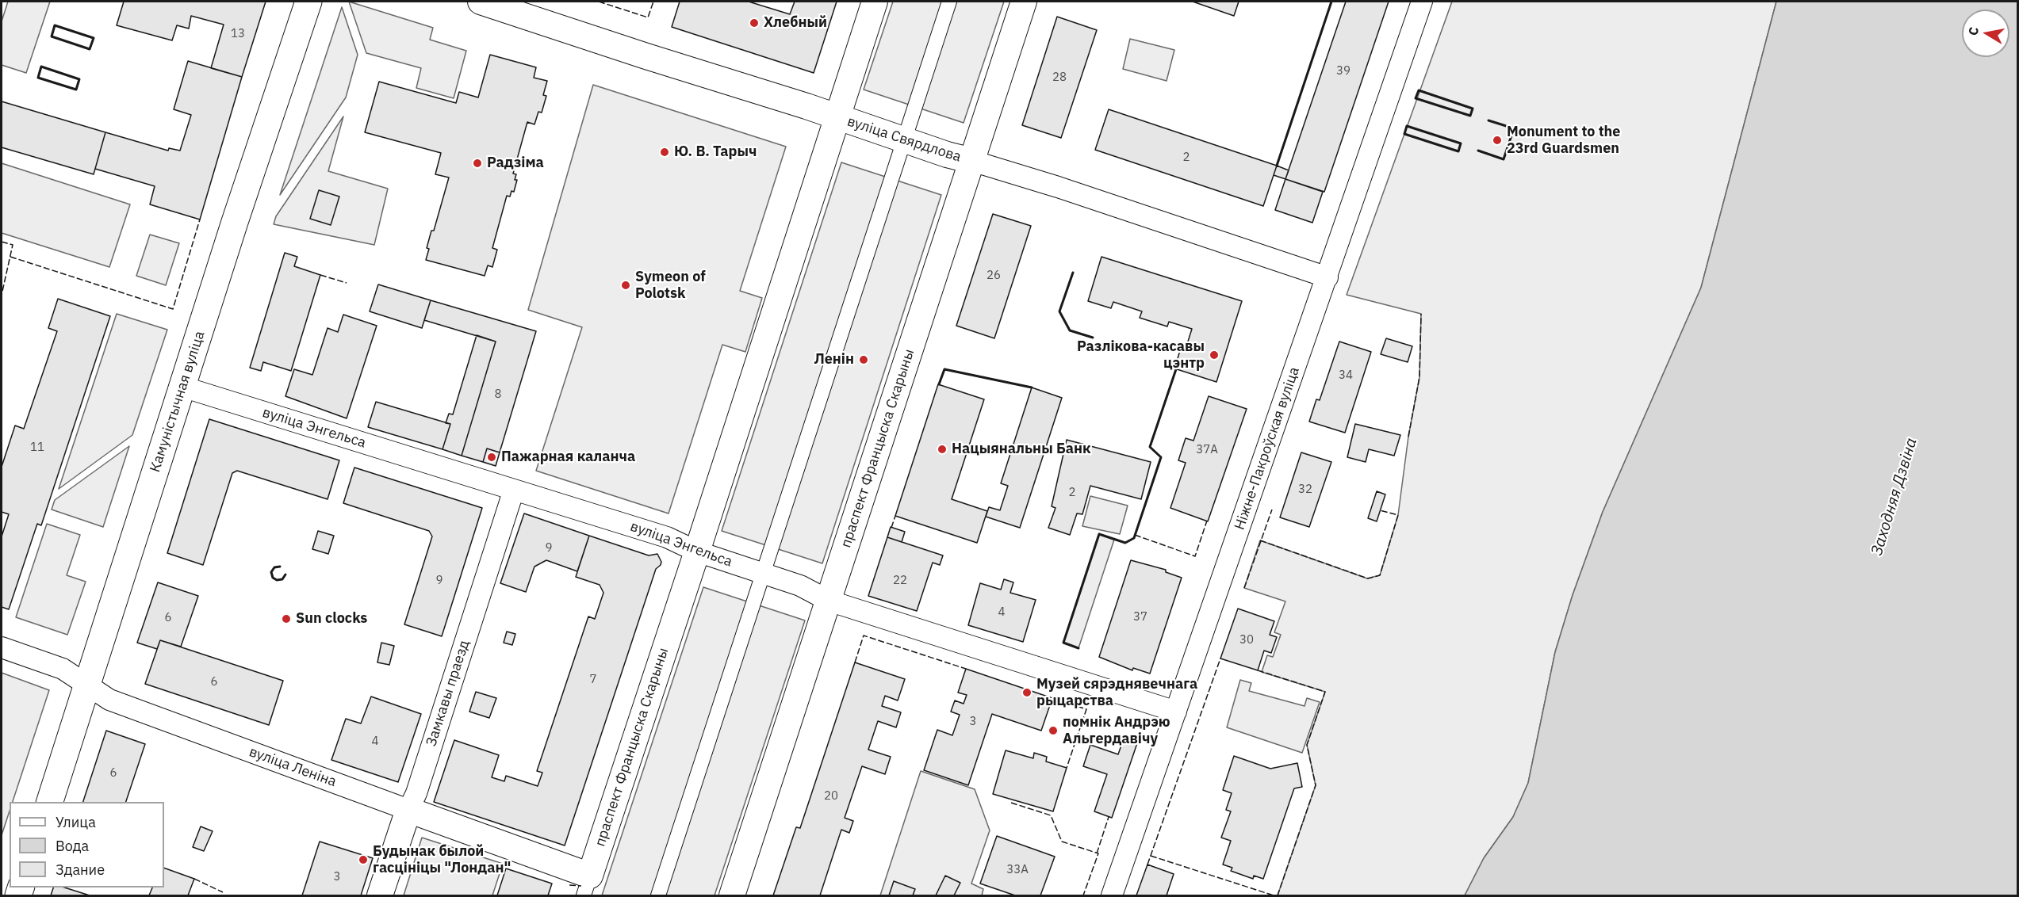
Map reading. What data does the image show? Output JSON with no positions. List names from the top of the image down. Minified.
{"streets":{"main road":["Камуністычная вуліца"],"street":["вуліца Свярдлова","вуліца Энгельса","праспект Францыска Скарыны","Ніжне-Пакроўская вуліца","Замкавы праезд","вуліца Леніна"]},"crossings":[["вуліца Свярдлова","праспект Францыска Скарыны"],["вуліца Свярдлова","Ніжне-Пакроўская вуліца"],["Камуністычная вуліца","вуліца Энгельса"],["Камуністычная вуліца","вуліца Леніна"],["вуліца Энгельса","праспект Францыска Скарыны"],["вуліца Энгельса","Ніжне-Пакроўская вуліца"],["вуліца Энгельса","Замкавы праезд"],["праспект Францыска Скарыны","вуліца Леніна"],["Замкавы праезд","вуліца Леніна"]],"water":["Заходняя Дзвіна"],"places":["Хлебный","Monument to the 23rd Guardsmen","Ю. В. Тарыч","Радзіма","Symeon of Polotsk","Разлікова-касавы цэнтр","Ленін","Нацыянальны Банк","Пажарная каланча","Sun clocks","Музей сярэднявечнага рыцарства","помнік Андрэю Альгердавічу","Будынак былой гасцініцы \"Лондан\""],"house_numbers":["13","39","28","2","26","34","8","11","37А","32","2","9","9","22","4","37","6","30","7","6","3","4","6","20","33А","3"],"legend":["Улица","Вода","Здание"],"north":"left"}
